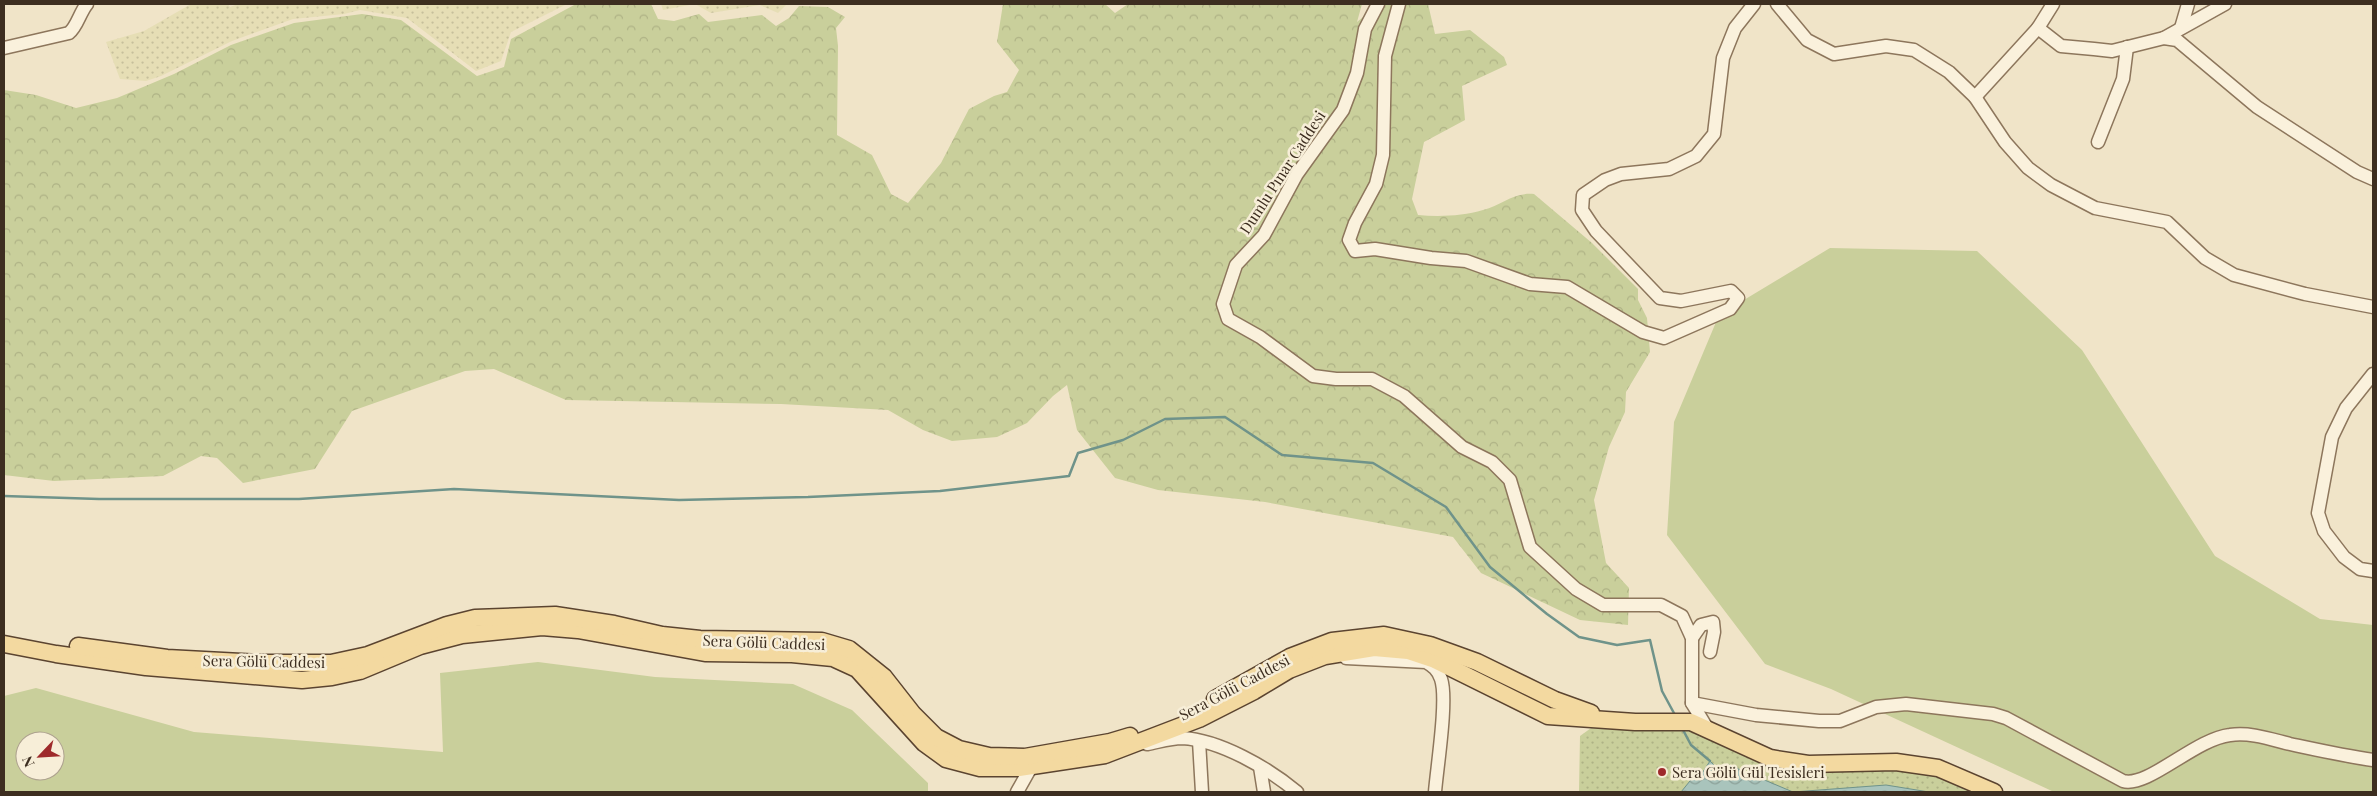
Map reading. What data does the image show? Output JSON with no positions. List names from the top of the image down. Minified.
{"streets":{"main road":["Sera Gölü Caddesi"],"street":["Dumlu Pınar Caddesi"]},"places":["Sera Gölü Gül Tesisleri"],"north":"bottom left"}
